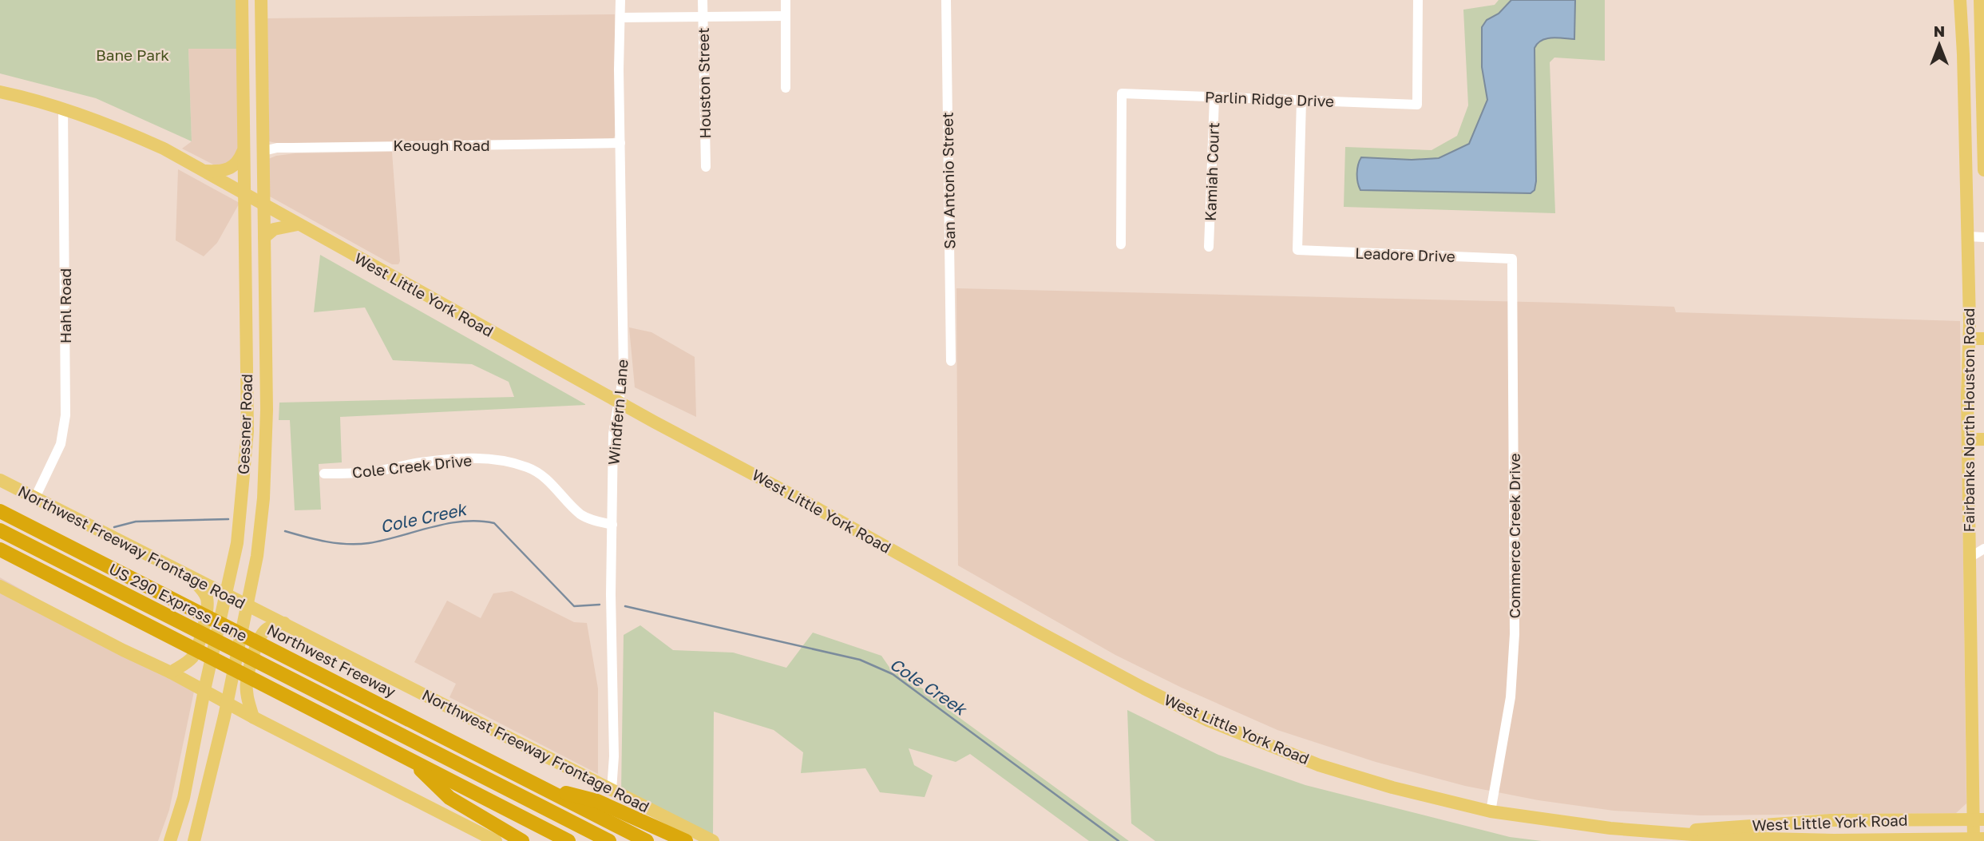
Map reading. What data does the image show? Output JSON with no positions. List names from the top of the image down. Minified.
{"streets":{"highway":["US 290 Express Lane","Northwest Freeway"],"main road":["West Little York Road","Fairbanks North Houston Road","Gessner Road","Northwest Freeway Frontage Road"],"street":["Houston Street","Parlin Ridge Drive","Keough Road","Kamiah Court","San Antonio Street","Leadore Drive","Hahl Road","Windfern Lane","Cole Creek Drive","Commerce Creek Drive"]},"crossings":[["Parlin Ridge Drive","Kamiah Court"],["Parlin Ridge Drive","Leadore Drive"],["Keough Road","Windfern Lane"],["Keough Road","Gessner Road"],["Leadore Drive","Commerce Creek Drive"],["West Little York Road","Hahl Road"],["West Little York Road","Windfern Lane"],["West Little York Road","Fairbanks North Houston Road"],["West Little York Road","Gessner Road"],["West Little York Road","Commerce Creek Drive"],["Hahl Road","Northwest Freeway Frontage Road"],["Windfern Lane","Cole Creek Drive"],["Windfern Lane","Northwest Freeway Frontage Road"],["Gessner Road","Northwest Freeway Frontage Road"]],"water":["Cole Creek"],"parks":["Bane Park"],"north":"top"}
